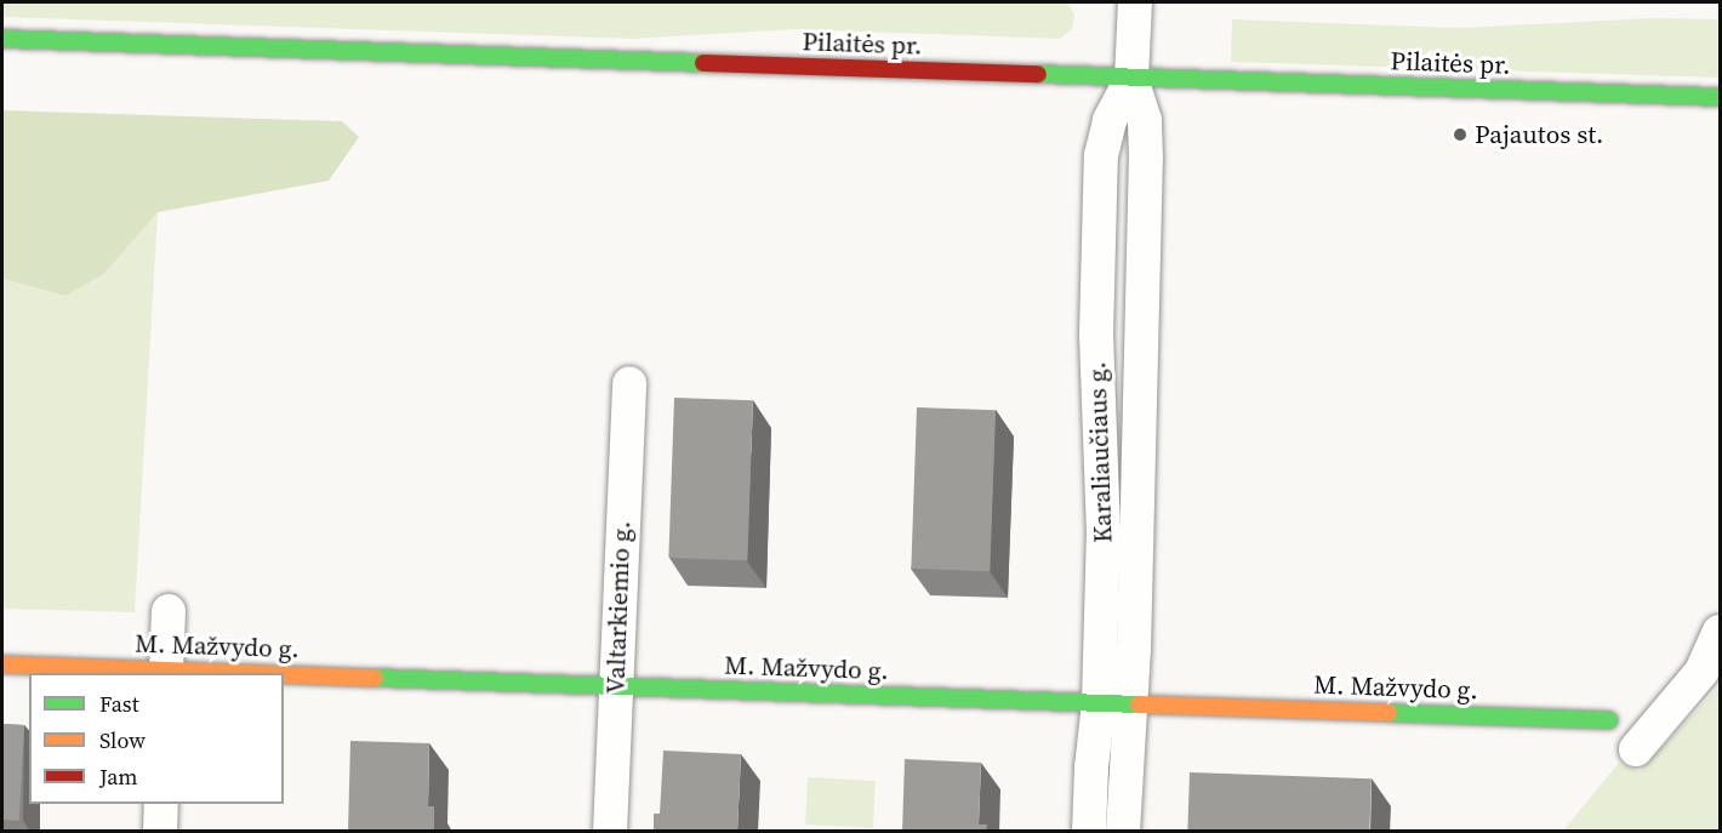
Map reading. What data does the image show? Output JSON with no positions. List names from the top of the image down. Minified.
{"streets":{"main road":["Pilaitės pr.","M. Mažvydo g."],"street":["Karaliaučiaus g.","Valtarkiemio g."]},"crossings":[["Pilaitės pr.","Karaliaučiaus g."],["Karaliaučiaus g.","M. Mažvydo g."],["Valtarkiemio g.","M. Mažvydo g."]],"places":["Pajautos st."],"legend":["Fast","Slow","Jam"]}
